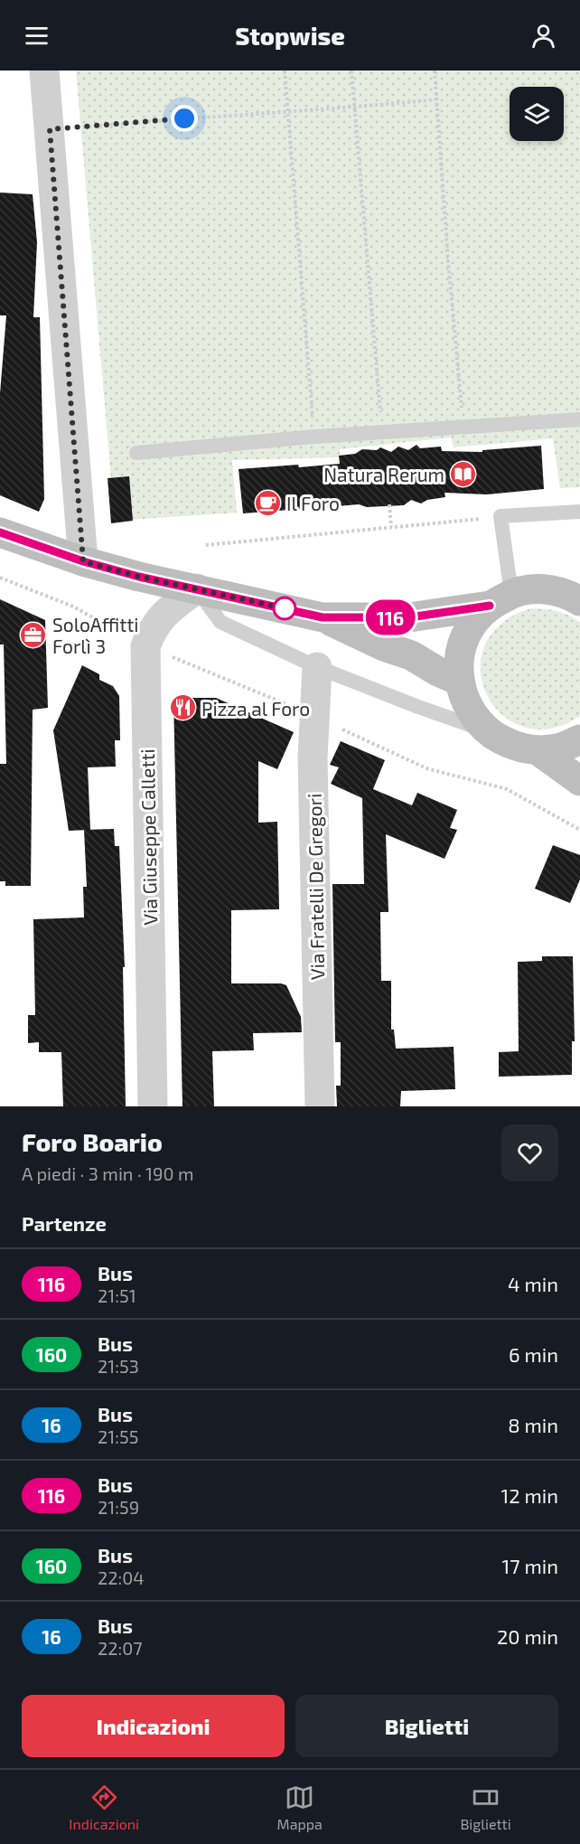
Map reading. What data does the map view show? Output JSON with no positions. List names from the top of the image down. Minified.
{"streets":{"street":["Via Giuseppe Calletti","Via Fratelli De Gregori"]},"places":{"library":["Natura Rerum"],"cafe":["Il Foro"],"office":["SoloAffitti Forlì 3"],"restaurant":["Pizza al Foro"]},"lines":["bus line 116"],"page":{"header":"Stopwise","on_map":"116","heading":[["Foro Boario","A piedi · 3 min · 190 m"],"Partenze"],"list":[{"mark":"116","name":"Bus","note":"21:51","value":"4 min"},{"mark":"160","name":"Bus","note":"21:53","value":"6 min"},{"mark":"16","name":"Bus","note":"21:55","value":"8 min"},{"mark":"116","name":"Bus","note":"21:59","value":"12 min"},{"mark":"160","name":"Bus","note":"22:04","value":"17 min"},{"mark":"16","name":"Bus","note":"22:07","value":"20 min"}],"buttons":["Indicazioni","Biglietti"],"tabs":["Indicazioni","Mappa","Biglietti"]}}
